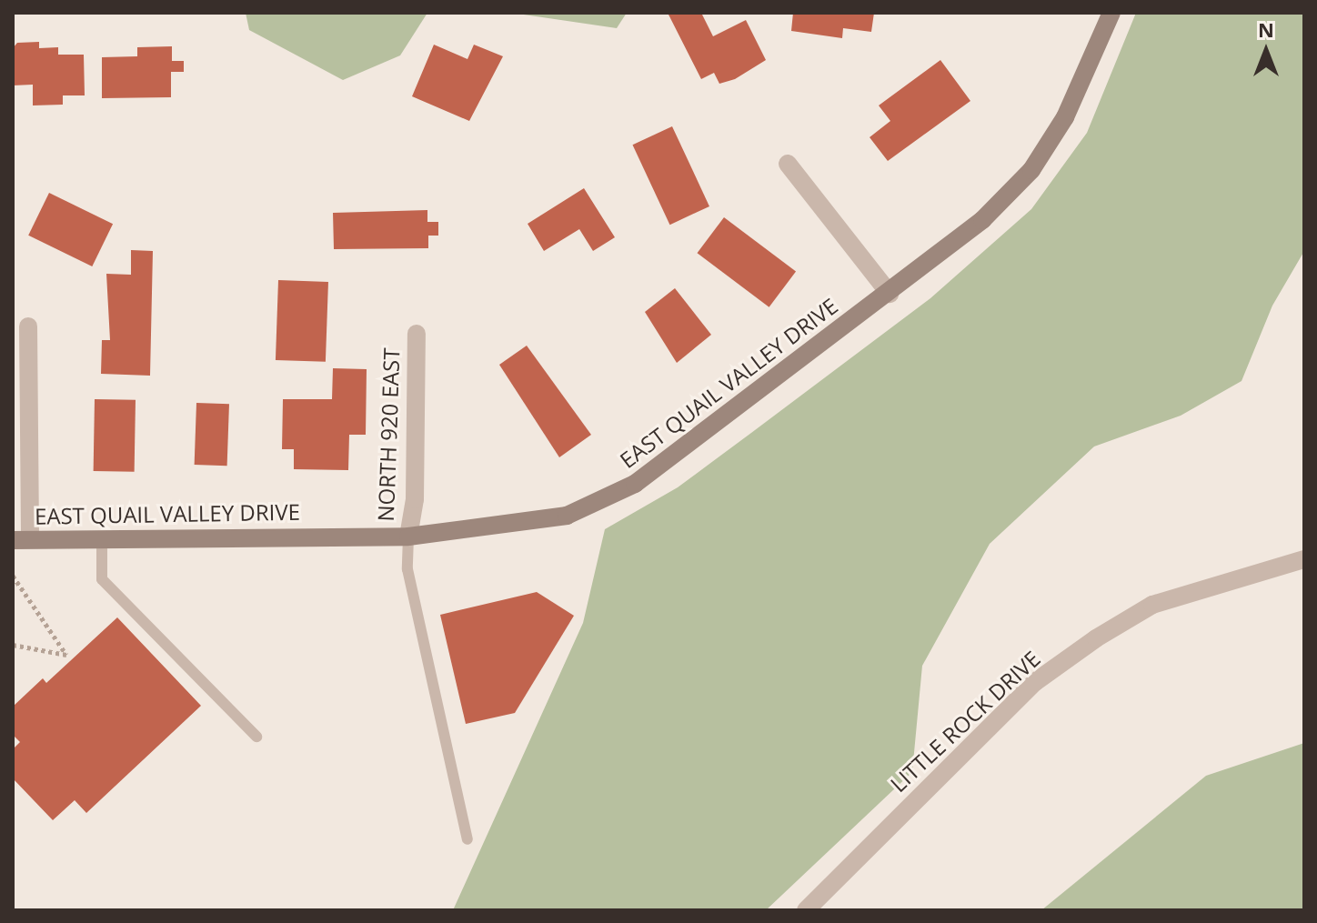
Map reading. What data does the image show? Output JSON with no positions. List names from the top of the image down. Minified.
{"streets":{"street":["EAST QUAIL VALLEY DRIVE","NORTH 920 EAST","LITTLE ROCK DRIVE"]},"crossings":[["EAST QUAIL VALLEY DRIVE","NORTH 920 EAST"]],"north":"top"}
